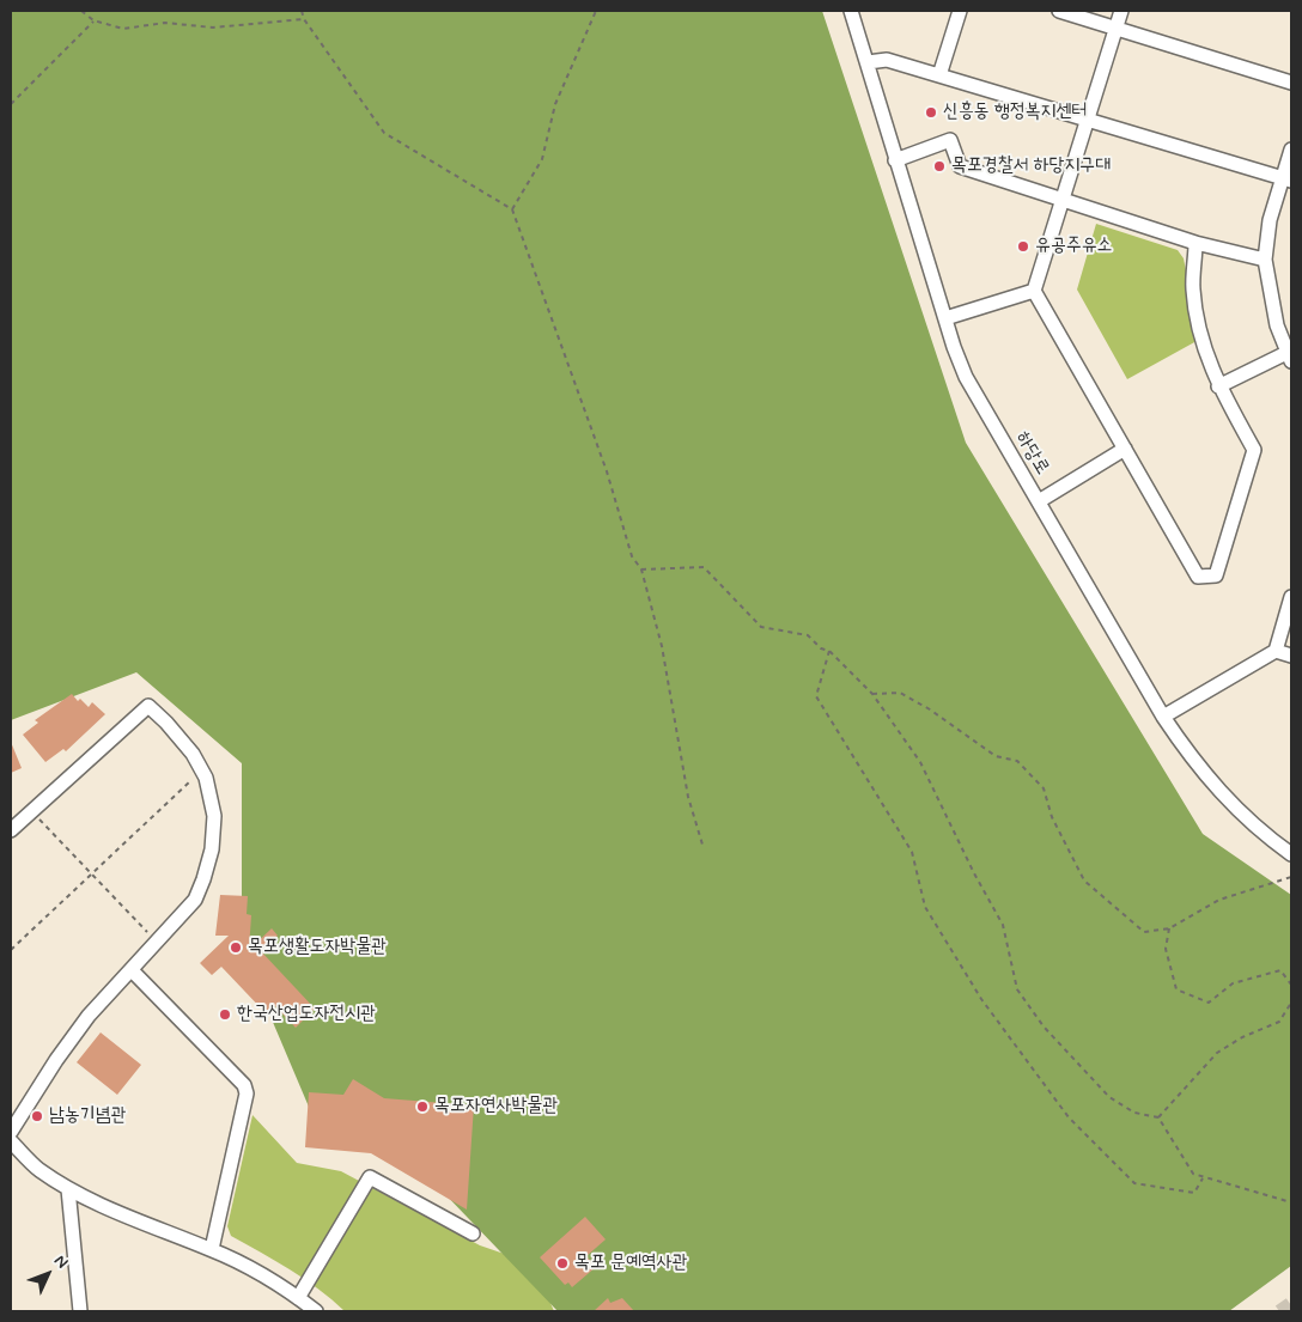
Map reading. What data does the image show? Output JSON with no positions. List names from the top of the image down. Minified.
{"streets":{"street":["하당로"]},"places":["신흥동 행정복지센터","목포경찰서 하당지구대","유공주유소","목포생활도자박물관","한국산업도자전시관","목포자연사박물관","남농기념관","목포 문예역사관"],"north":"top right"}
